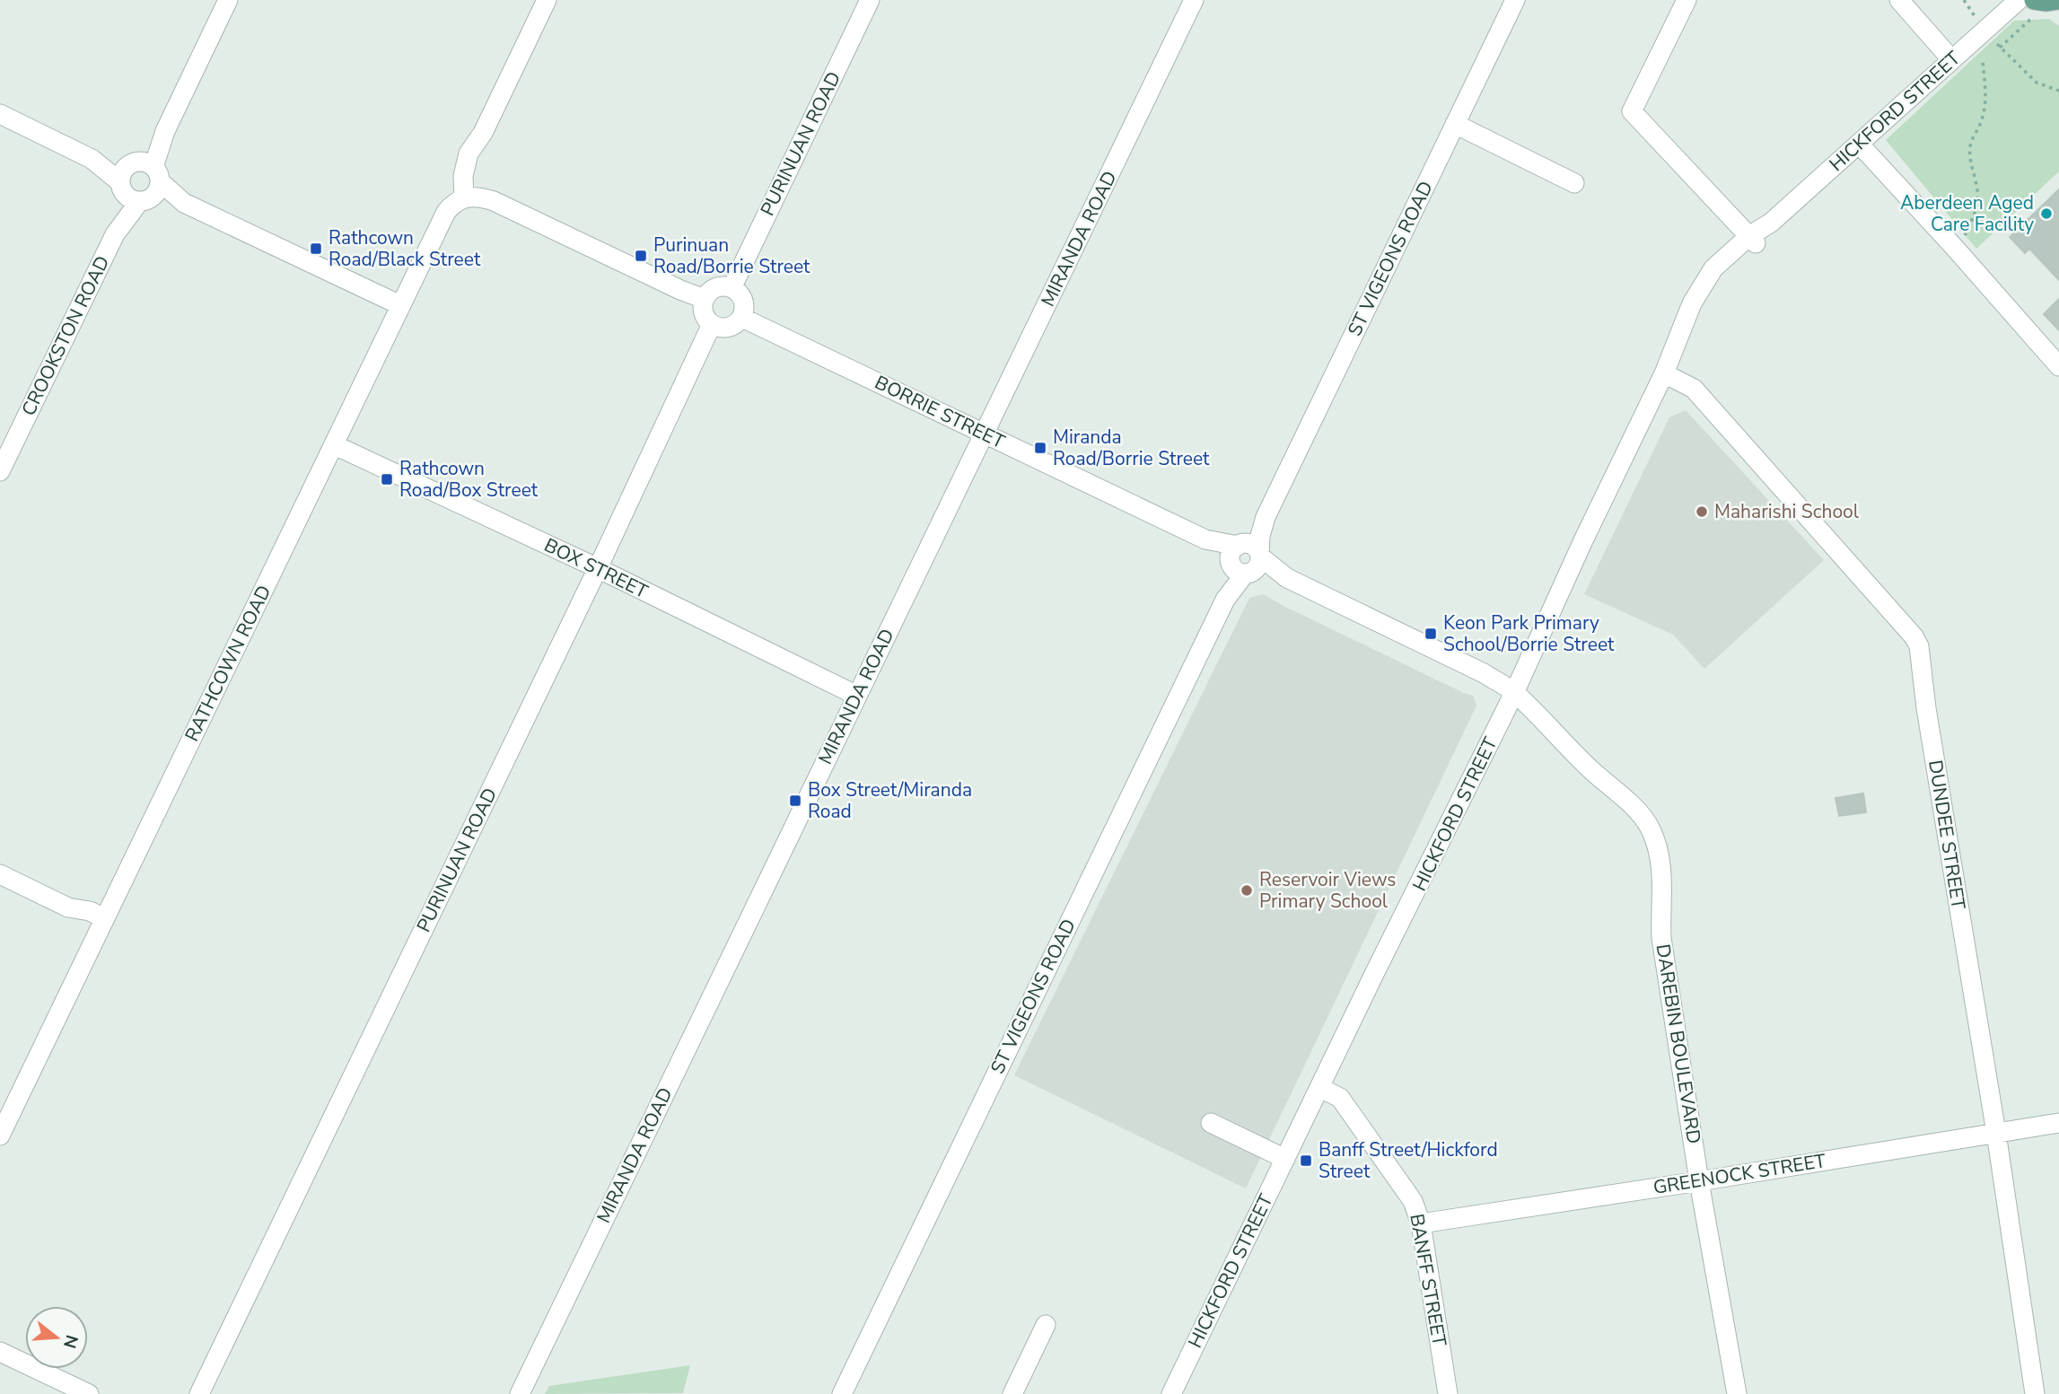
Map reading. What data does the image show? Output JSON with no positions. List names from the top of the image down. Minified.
{"streets":{"street":["HICKFORD STREET","PURINUAN ROAD","MIRANDA ROAD","ST VIGEONS ROAD","CROOKSTON ROAD","BORRIE STREET","BOX STREET","RATHCOWN ROAD","DUNDEE STREET","DAREBIN BOULEVARD","GREENOCK STREET","BANFF STREET"]},"crossings":[["HICKFORD STREET","BORRIE STREET"],["HICKFORD STREET","DUNDEE STREET"],["HICKFORD STREET","DAREBIN BOULEVARD"],["HICKFORD STREET","BANFF STREET"],["PURINUAN ROAD","BORRIE STREET"],["PURINUAN ROAD","BOX STREET"],["MIRANDA ROAD","BORRIE STREET"],["MIRANDA ROAD","BOX STREET"],["ST VIGEONS ROAD","BORRIE STREET"],["BORRIE STREET","DAREBIN BOULEVARD"],["BOX STREET","RATHCOWN ROAD"],["DUNDEE STREET","GREENOCK STREET"],["DAREBIN BOULEVARD","GREENOCK STREET"],["GREENOCK STREET","BANFF STREET"]],"places":{"other":["Aberdeen Aged Care Facility","Maharishi School","Reservoir Views Primary School"],"transit":["Rathcown Road/Black Street","Purinuan Road/Borrie Street","Miranda Road/Borrie Street","Rathcown Road/Box Street","Keon Park Primary School/Borrie Street","Box Street/Miranda Road","Banff Street/Hickford Street"]},"north":"right"}
